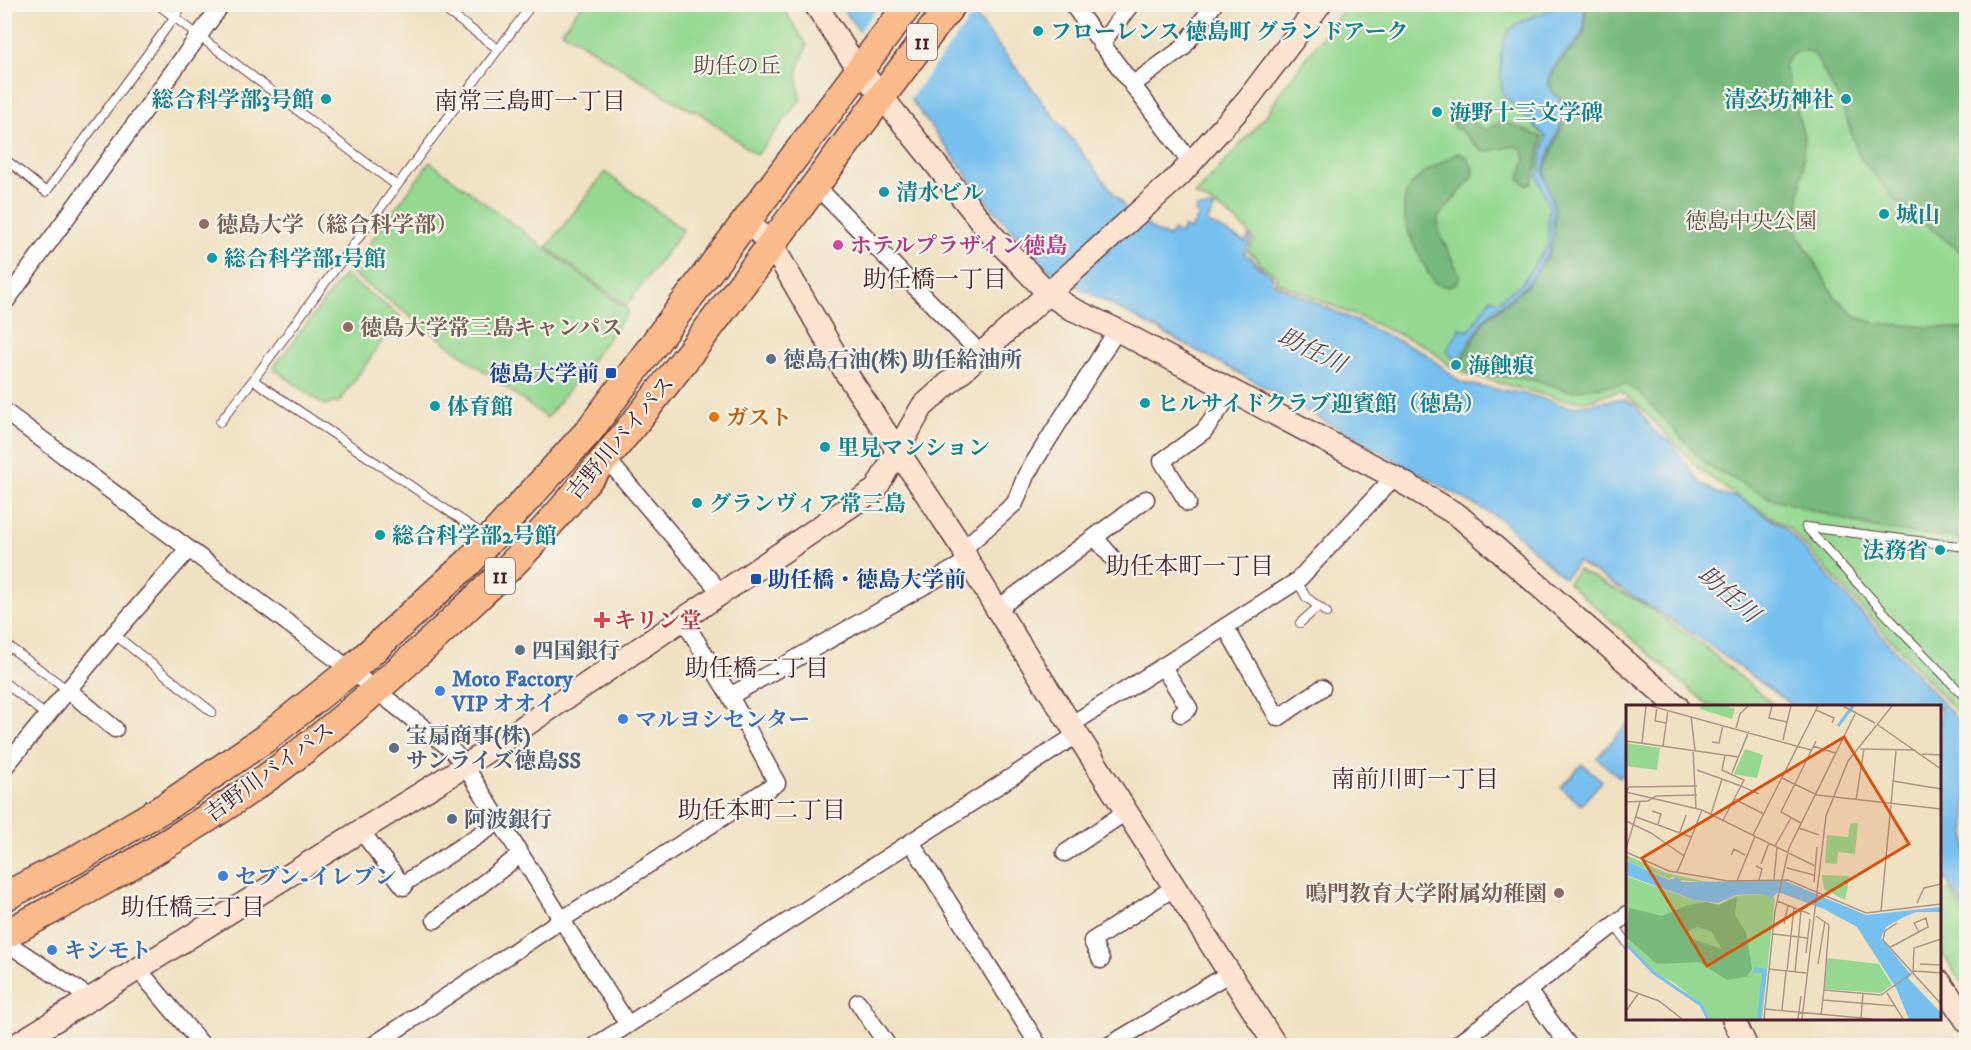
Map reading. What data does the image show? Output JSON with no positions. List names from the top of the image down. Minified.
{"streets":{"highway":["11","吉野川バイパス"]},"districts":["南常三島町一丁目","助任橋一丁目","助任本町一丁目","助任橋二丁目","南前川町一丁目","助任本町二丁目","助任橋三丁目"],"water":["助任川"],"parks":["助任の丘","徳島中央公園"],"places":{"other":["フローレンス 徳島町 グランドアーク","総合科学部3号館","清玄坊神社","海野十三文学碑","清水ビル","城山","徳島大学（総合科学部）","ホテルプラザイン徳島","総合科学部1号館","徳島大学常三島キャンパス","徳島石油(株) 助任給油所","海蝕痕","ヒルサイドクラブ迎賓館（徳島）","体育館","ガスト","里見マンション","グランヴィア常三島","総合科学部2号館","法務省","四国銀行","Moto Factory VIP オオイ","マルヨシセンター","宝扇商事(株) サンライズ徳島SS","阿波銀行","セブン-イレブン","鳴門教育大学附属幼稚園","キシモト"],"transit":["徳島大学前","助任橋・徳島大学前"],"health":["キリン堂"]}}
